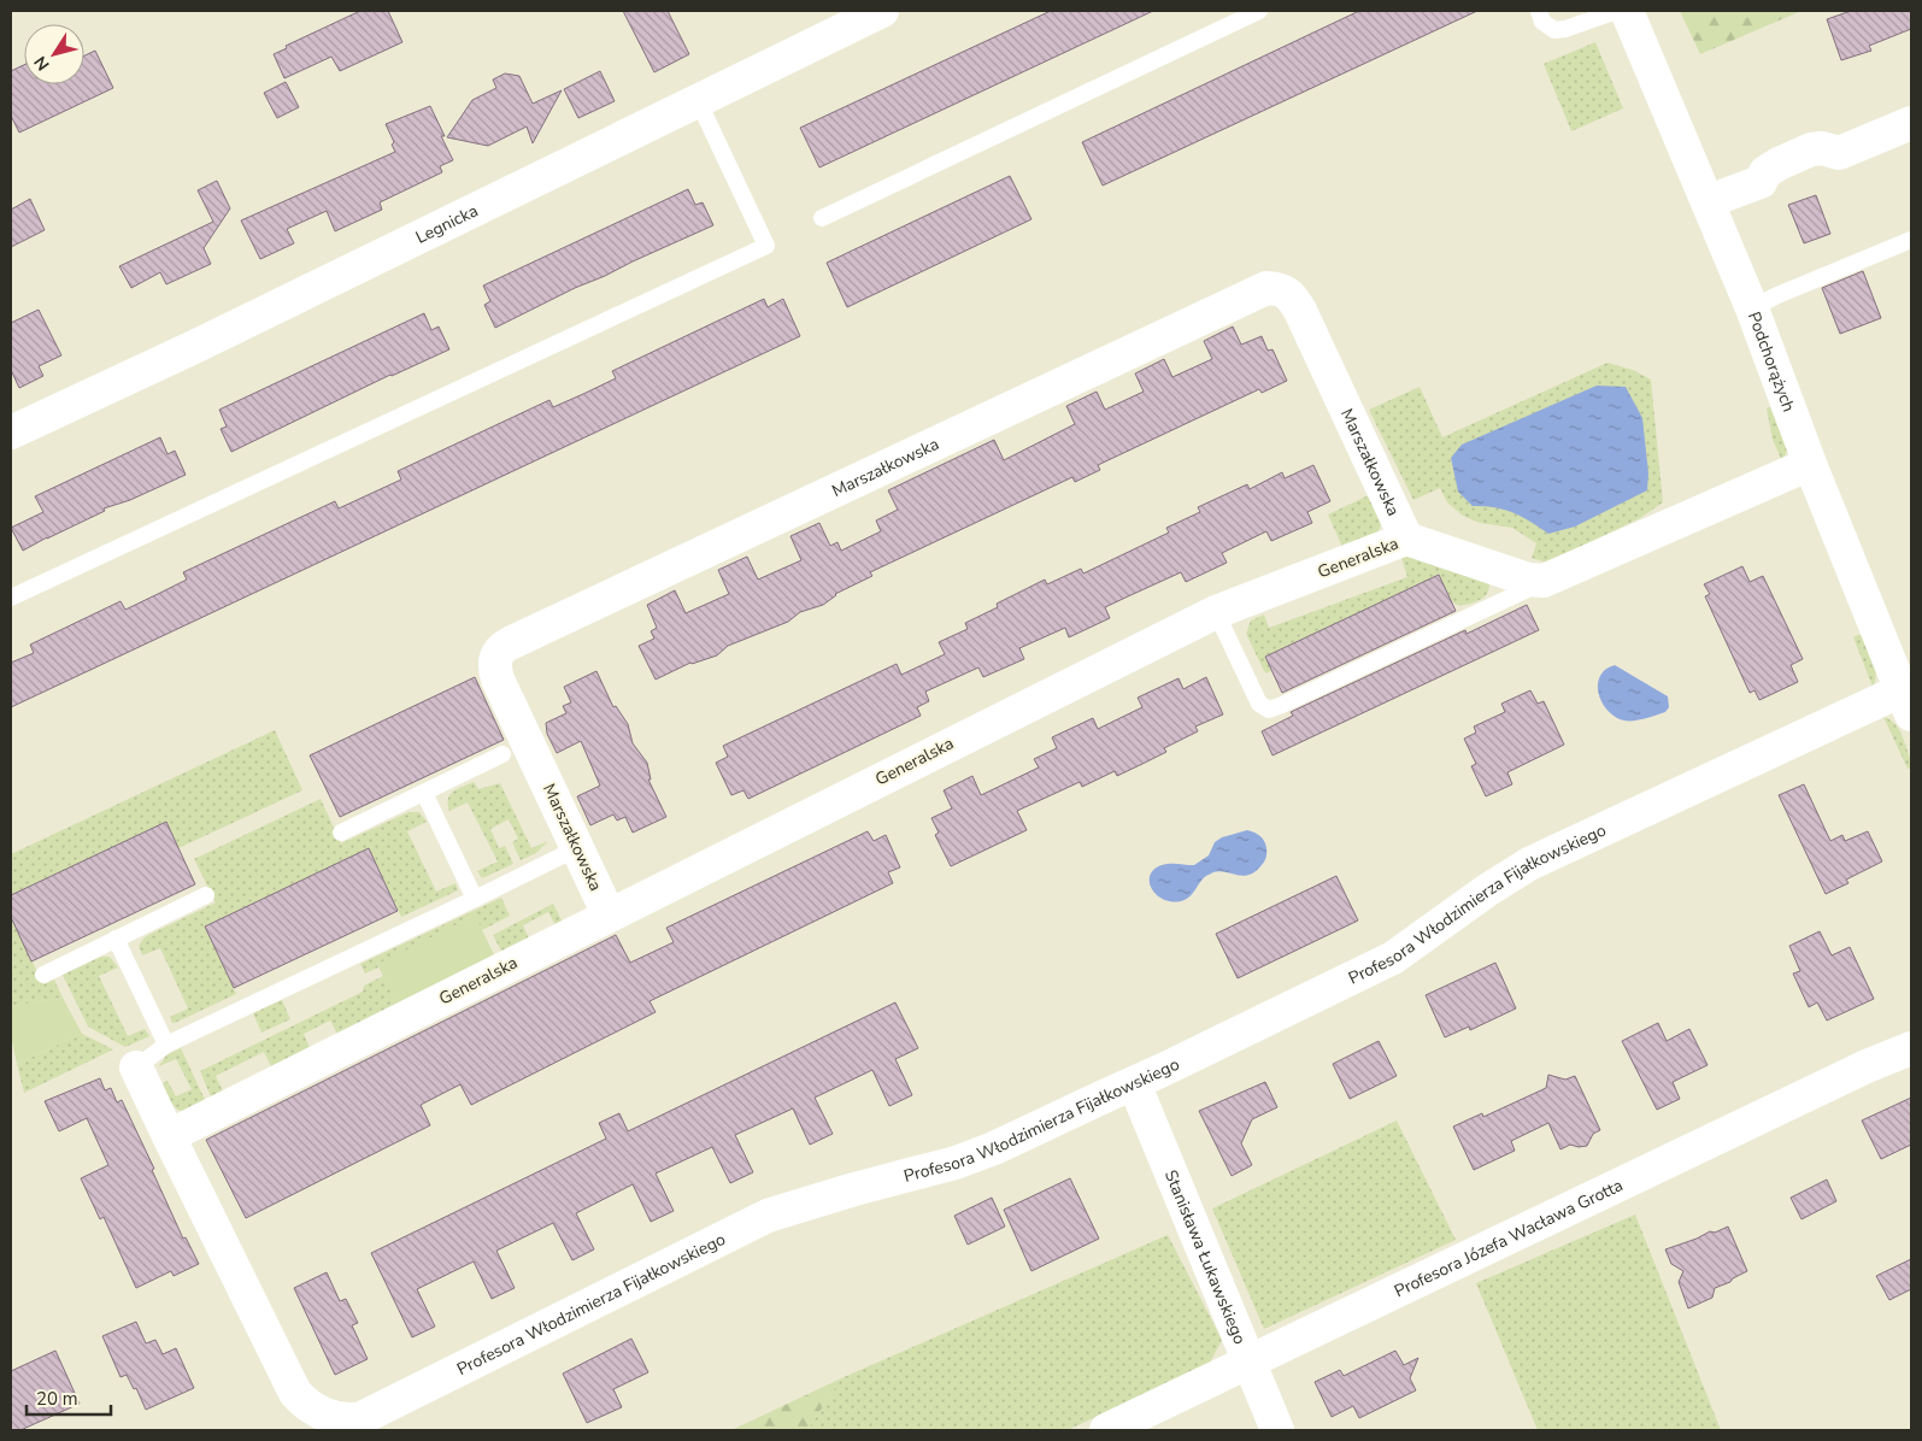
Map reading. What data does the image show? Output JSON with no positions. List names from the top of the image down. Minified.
{"streets":{"street":["Legnicka","Podchorążych","Marszałkowska","Generalska","Profesora Włodzimierza Fijałkowskiego","Profesora Józefa Wacława Grotta","Stanisława Łukawskiego"]},"crossings":[["Podchorążych","Profesora Włodzimierza Fijałkowskiego"],["Marszałkowska","Generalska"],["Generalska","Profesora Włodzimierza Fijałkowskiego"],["Profesora Włodzimierza Fijałkowskiego","Stanisława Łukawskiego"],["Profesora Józefa Wacława Grotta","Stanisława Łukawskiego"]],"scale_bar":"20 m","north":"bottom left"}
